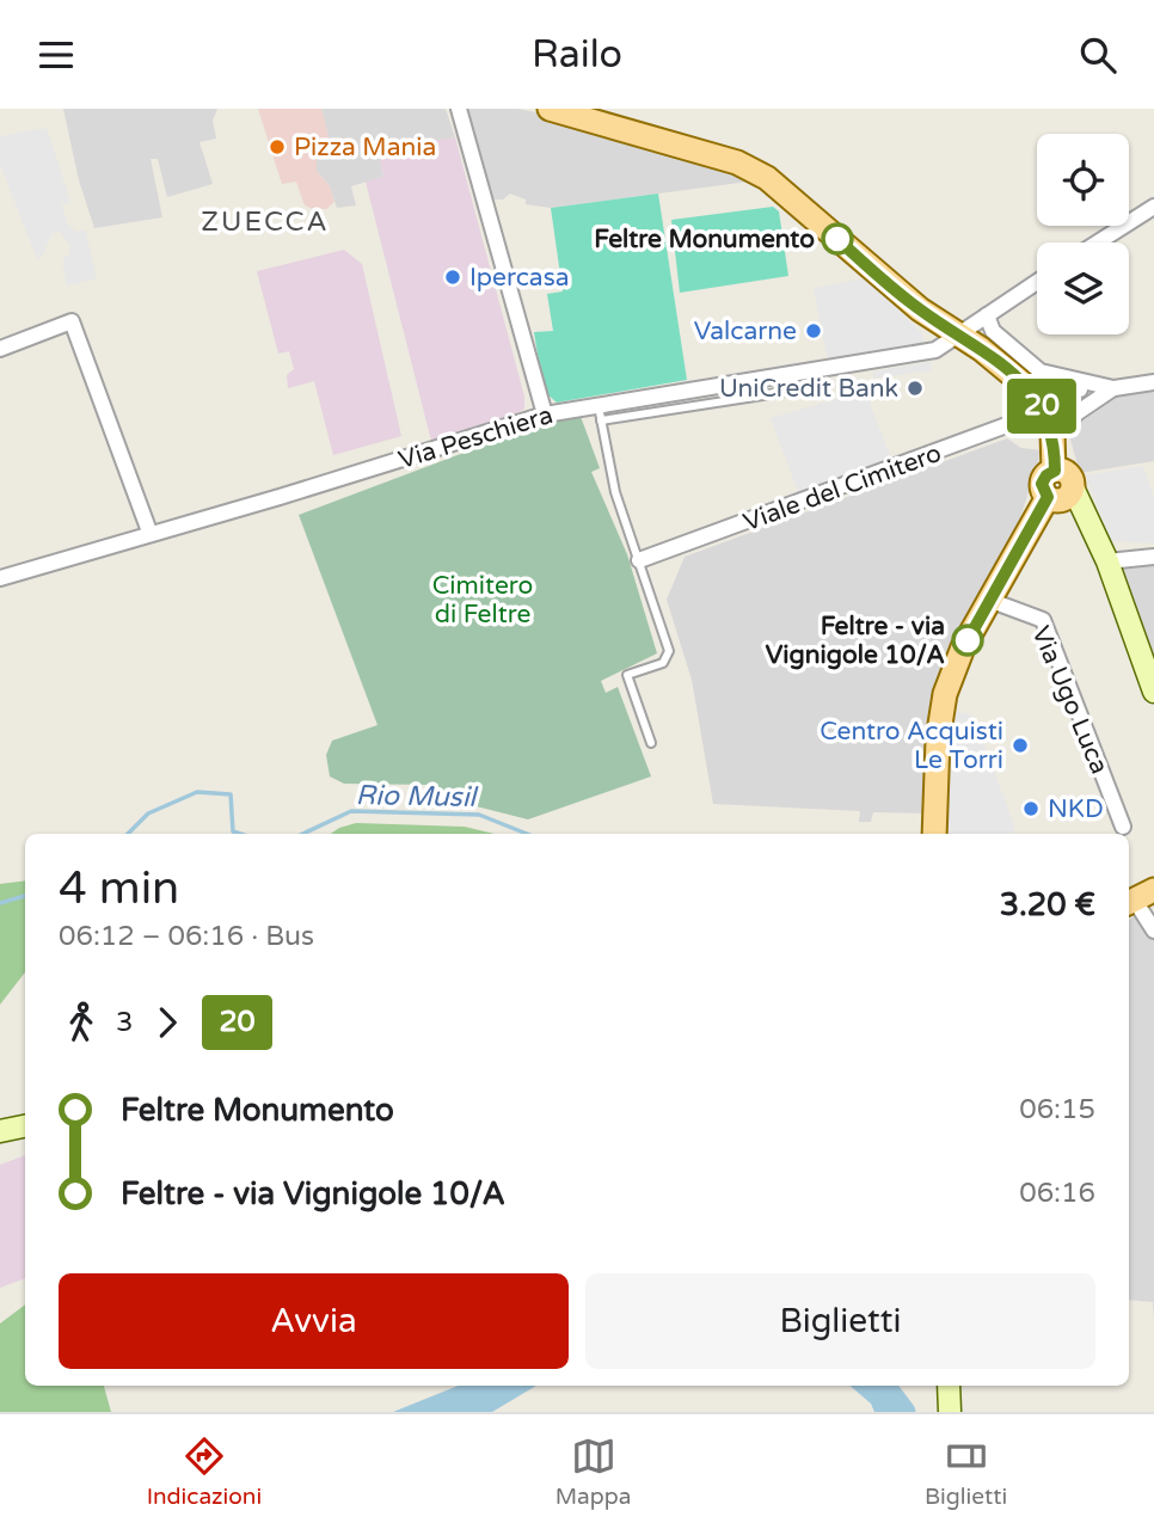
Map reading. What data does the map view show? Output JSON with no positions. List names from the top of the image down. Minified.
{"streets":{"street":["Via Peschiera","Viale del Cimitero","Via Ugo Luca"]},"districts":["ZUECCA"],"water":["Rio Musil"],"parks":["Cimitero di Feltre"],"places":["Pizza Mania","Feltre Monumento","Ipercasa","Valcarne","UniCredit Bank","Feltre - via Vignigole 10/A","Centro Acquisti Le Torri","NKD"],"lines":["bus line 20"],"page":{"header":"Railo","on_map":"20","heading":["4 min","06:12 – 06:16 · Bus","3.20 €"],"legs":["3","20"],"list":[{"name":"Feltre Monumento","value":"06:15"},{"name":"Feltre - via Vignigole 10/A","value":"06:16"}],"buttons":["Avvia","Biglietti"],"tabs":["Indicazioni","Mappa","Biglietti"]}}
